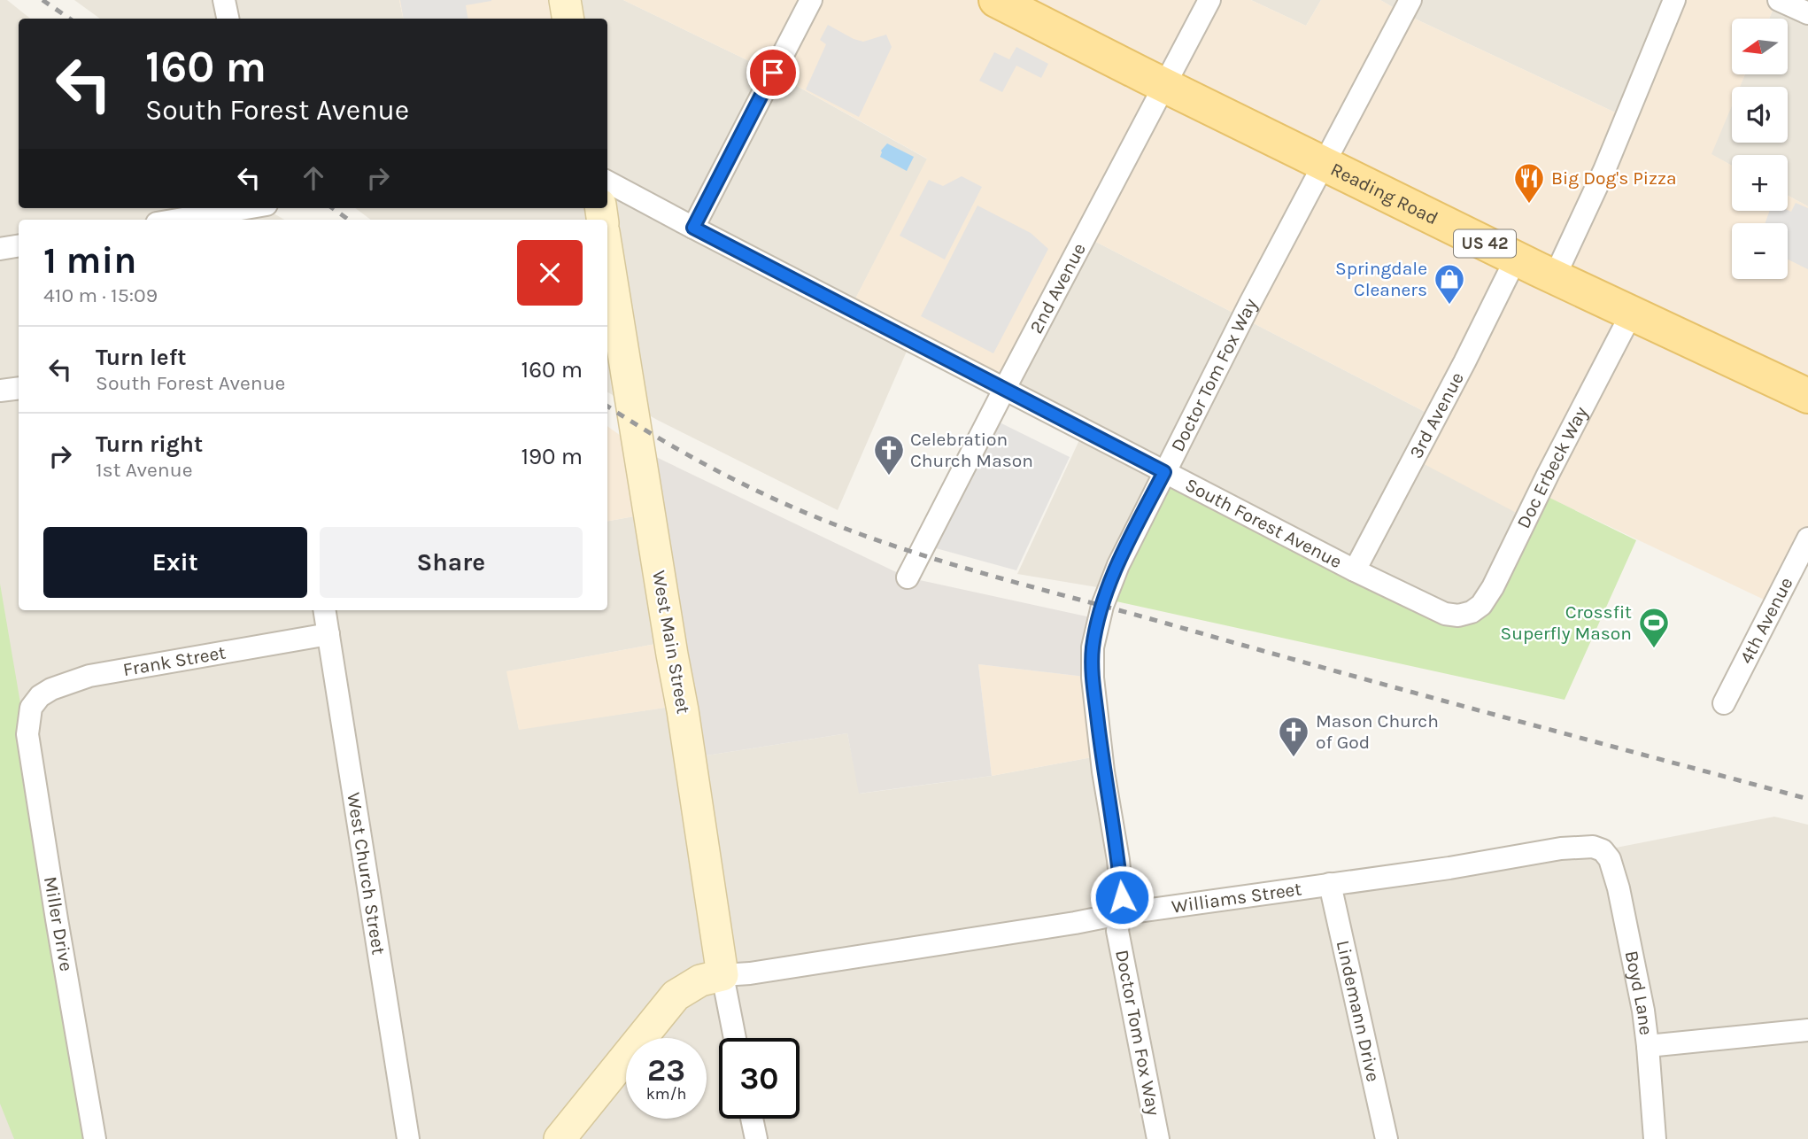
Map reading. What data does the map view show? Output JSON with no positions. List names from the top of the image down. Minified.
{"streets":{"main road":["Reading Road","US 42","West Main Street"],"street":["2nd Avenue","Doctor Tom Fox Way","3rd Avenue","Doc Erbeck Way","South Forest Avenue","4th Avenue","Frank Street","West Church Street","Williams Street","Miller Drive","Boyd Lane","Lindemann Drive"]},"crossings":[["Reading Road","2nd Avenue"],["Reading Road","Doctor Tom Fox Way"],["Reading Road","3rd Avenue"],["Reading Road","Doc Erbeck Way"],["2nd Avenue","South Forest Avenue"],["Doctor Tom Fox Way","South Forest Avenue"],["Doctor Tom Fox Way","Williams Street"],["3rd Avenue","South Forest Avenue"],["Doc Erbeck Way","South Forest Avenue"],["West Main Street","Williams Street"],["Frank Street","West Church Street"],["Frank Street","Miller Drive"],["Williams Street","Boyd Lane"],["Williams Street","Lindemann Drive"]],"places":{"restaurant":["Big Dog's Pizza"],"shop":["Springdale Cleaners"],"church":["Celebration Church Mason","Mason Church of God"],"sports":["Crossfit Superfly Mason"]},"north":"left","page":{"map_buttons":["+","−"],"turn":["160 m","South Forest Avenue"],"heading":["1 min","410 m · 15:09"],"list":[{"name":"Turn left","note":"South Forest Avenue","value":"160 m"},{"name":"Turn right","note":"1st Avenue","value":"190 m"}],"buttons":["Exit","Share"],"speed":"23 km/h","limit":"30"}}
